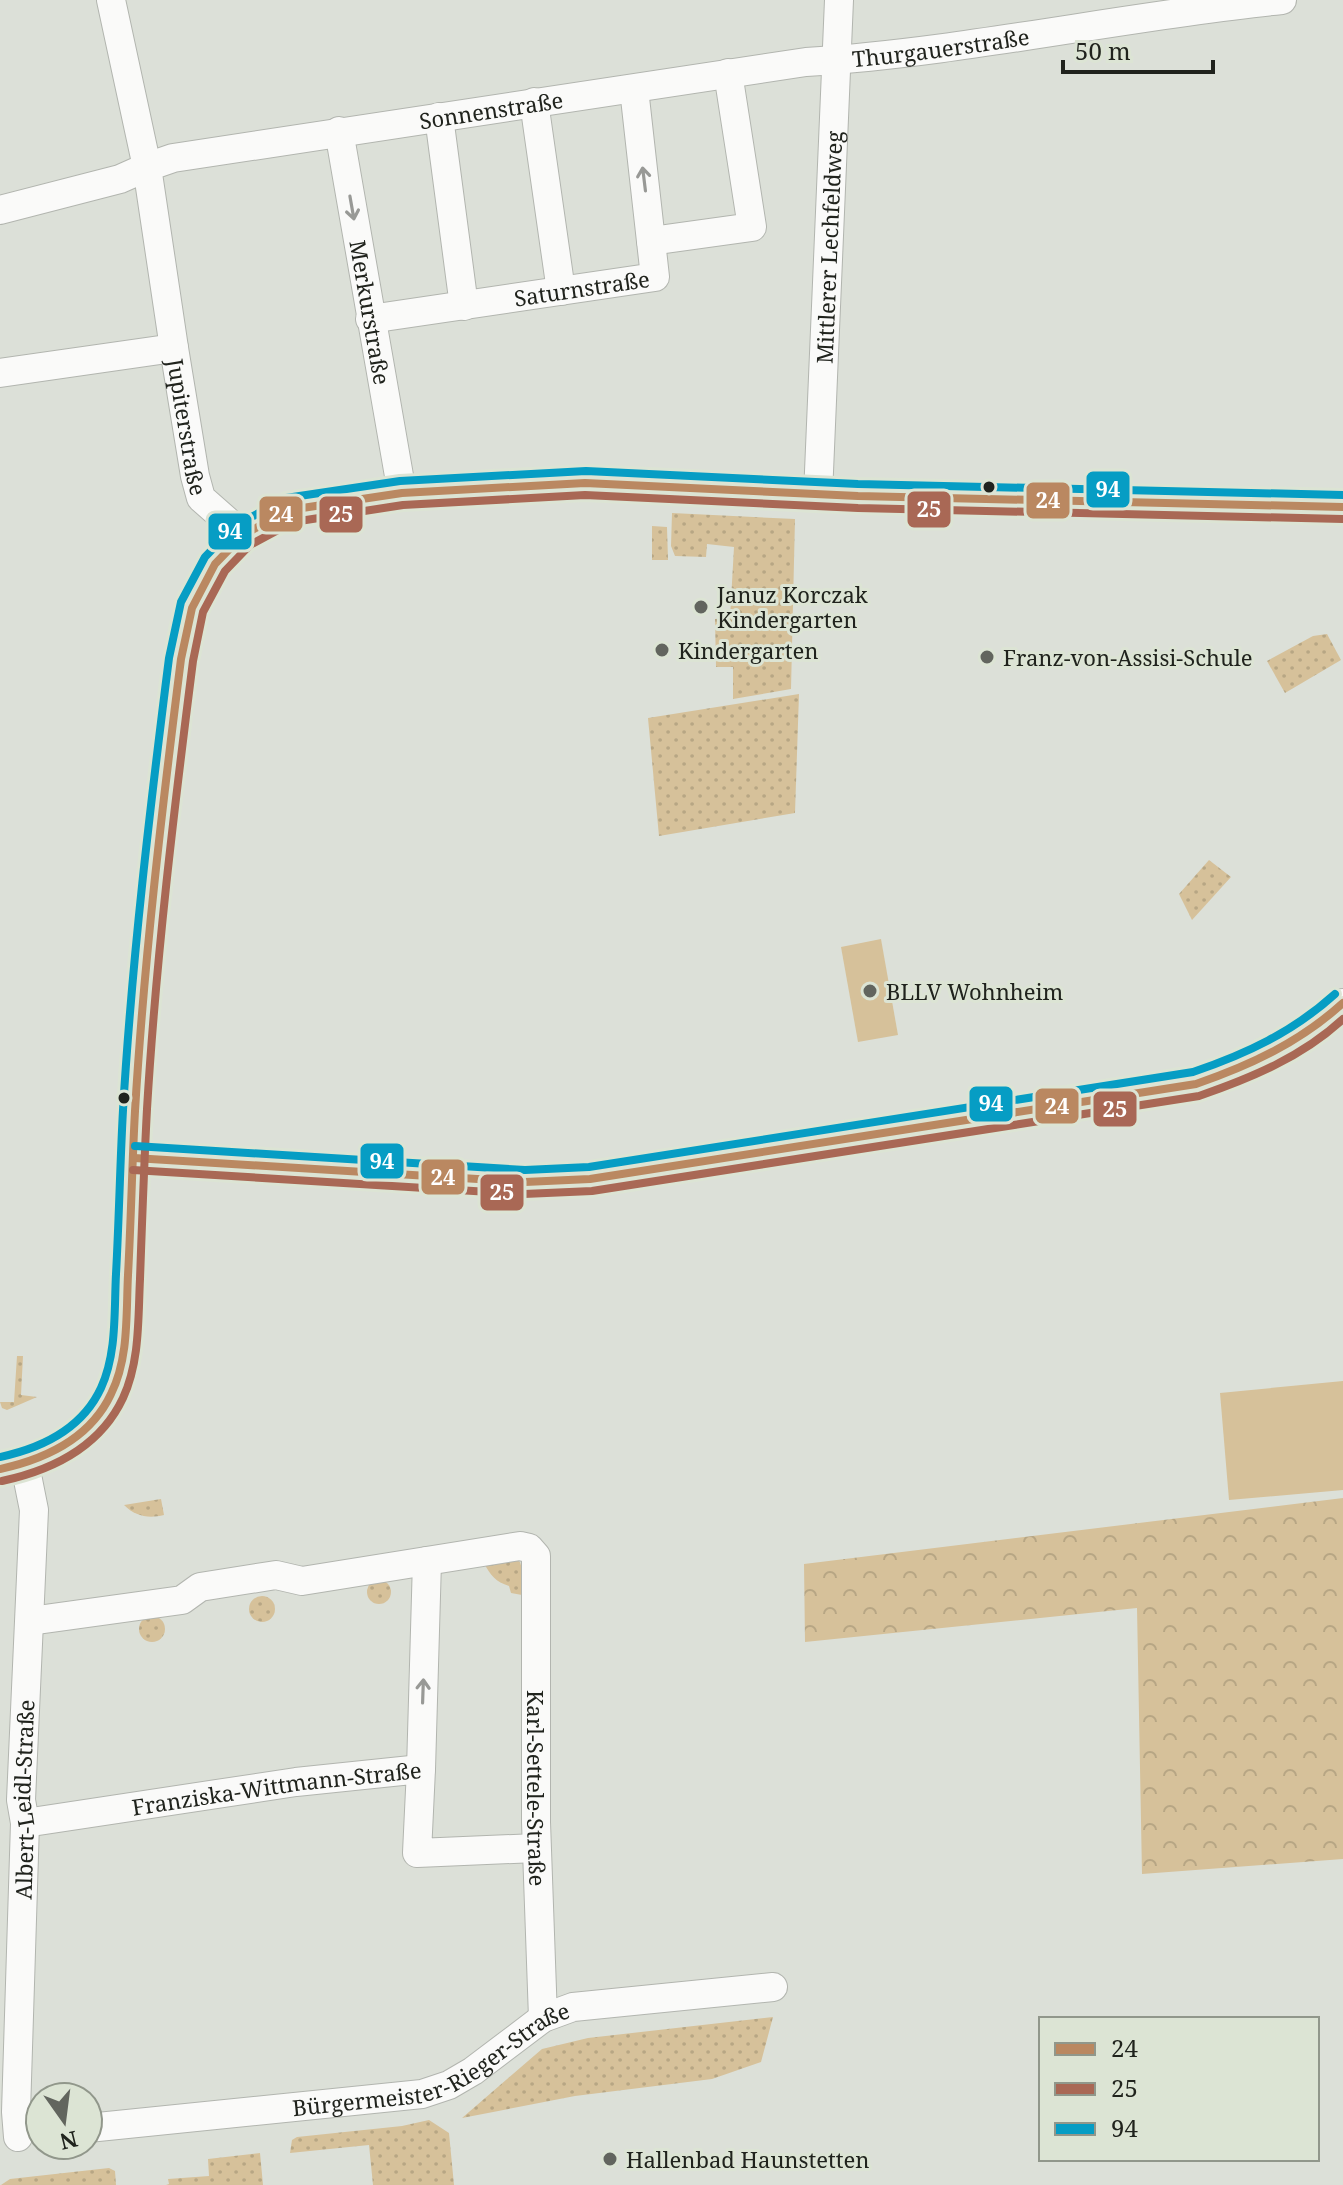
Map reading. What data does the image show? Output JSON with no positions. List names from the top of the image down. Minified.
{"streets":{"street":["Thurgauerstraße","Sonnenstraße","Mittlerer Lechfeldweg","Saturnstraße","Merkurstraße","Jupiterstraße","Karl-Settele-Straße","Franziska-Wittmann-Straße","Albert-Leidl-Straße","Bürgermeister-Rieger-Straße"]},"crossings":[["Thurgauerstraße","Sonnenstraße"],["Thurgauerstraße","Mittlerer Lechfeldweg"],["Sonnenstraße","Mittlerer Lechfeldweg"],["Sonnenstraße","Saturnstraße"],["Sonnenstraße","Merkurstraße"],["Sonnenstraße","Jupiterstraße"],["Saturnstraße","Merkurstraße"],["Karl-Settele-Straße","Franziska-Wittmann-Straße"],["Karl-Settele-Straße","Bürgermeister-Rieger-Straße"],["Franziska-Wittmann-Straße","Albert-Leidl-Straße"]],"places":["Januz Korczak Kindergarten","Kindergarten","Franz-von-Assisi-Schule","BLLV Wohnheim","Hallenbad Haunstetten"],"lines":["transit line 94","transit line 24","transit line 25"],"legend":["24","25","94"],"scale_bar":"50 m","north":"bottom"}
